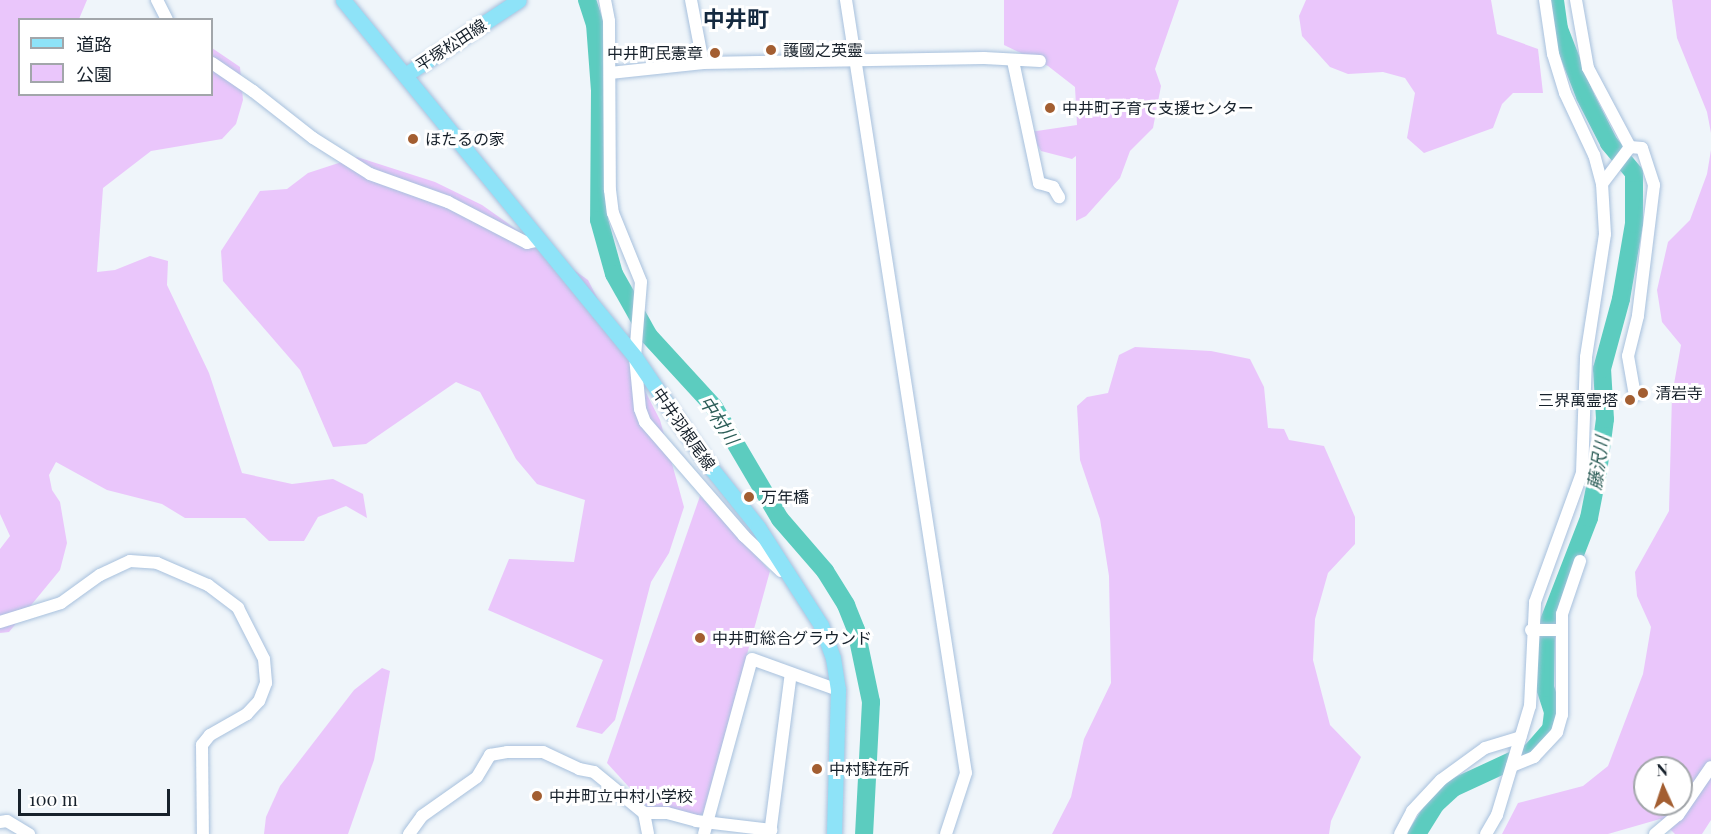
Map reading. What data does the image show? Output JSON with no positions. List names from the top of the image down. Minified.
{"streets":{"main road":["平塚松田線","中井羽根尾線"]},"crossings":[["平塚松田線","中井羽根尾線"]],"districts":["中井町"],"water":["中村川","藤沢川"],"places":["護國之英靈","中井町民憲章","中井町子育て支援センター","ほたるの家","清岩寺","三界萬霊塔","万年橋","中井町総合グラウンド","中村駐在所","中井町立中村小学校"],"legend":["道路","公園"],"scale_bar":"100 m","north":"top"}
